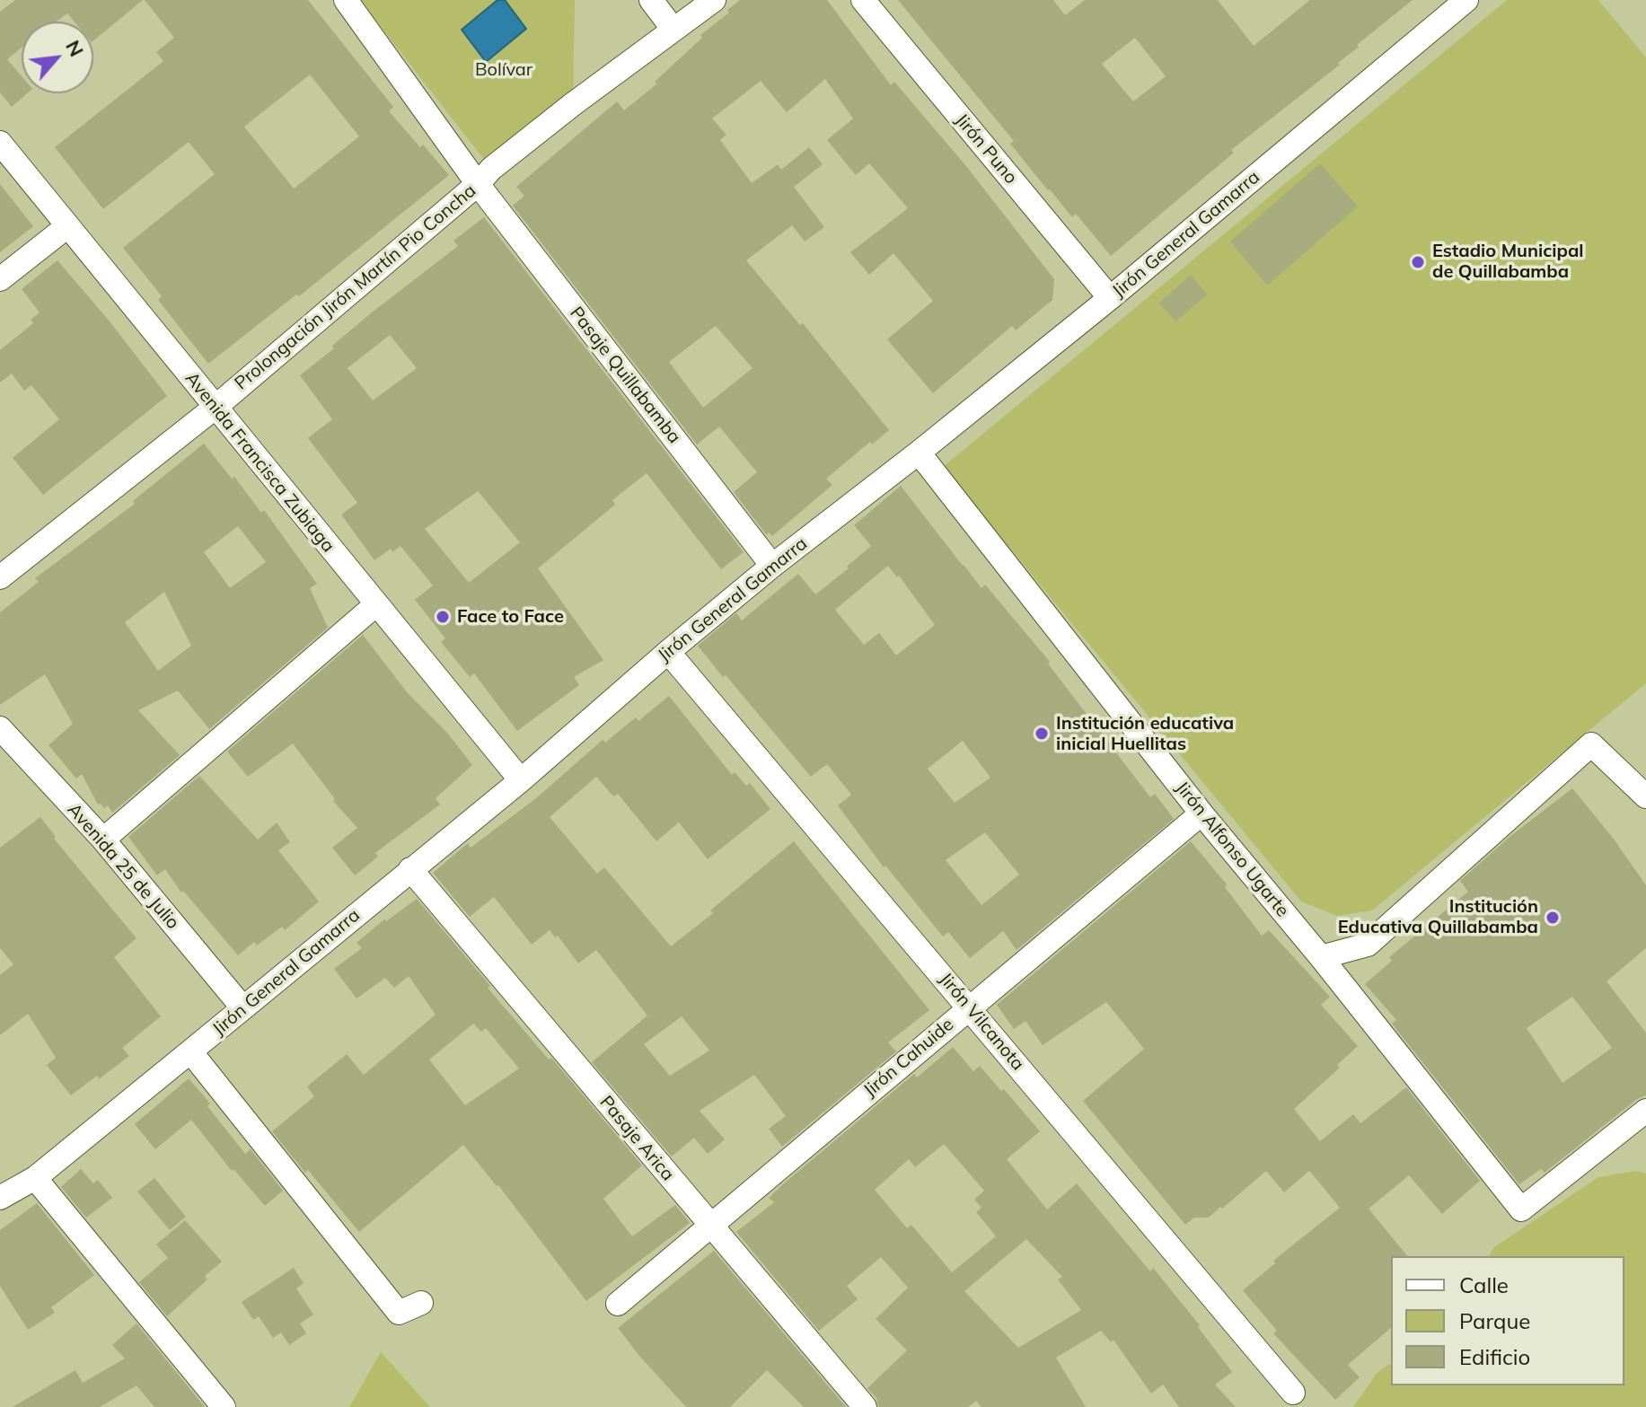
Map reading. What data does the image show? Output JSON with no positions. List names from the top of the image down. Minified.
{"streets":{"street":["Jirón Puno","Jirón General Gamarra","Prolongación Jirón Martín Pio Concha","Pasaje Quillabamba","Avenida Francisca Zubiaga","Jirón Alfonso Ugarte","Avenida 25 de Julio","Jirón Vilcanota","Jirón Cahuide","Pasaje Arica"]},"crossings":[["Jirón Puno","Jirón General Gamarra"],["Jirón General Gamarra","Pasaje Quillabamba"],["Jirón General Gamarra","Avenida Francisca Zubiaga"],["Jirón General Gamarra","Jirón Alfonso Ugarte"],["Jirón General Gamarra","Avenida 25 de Julio"],["Jirón General Gamarra","Jirón Vilcanota"],["Jirón General Gamarra","Pasaje Arica"],["Prolongación Jirón Martín Pio Concha","Pasaje Quillabamba"],["Prolongación Jirón Martín Pio Concha","Avenida Francisca Zubiaga"],["Jirón Alfonso Ugarte","Jirón Cahuide"],["Jirón Vilcanota","Jirón Cahuide"],["Jirón Cahuide","Pasaje Arica"]],"parks":["Bolívar"],"places":["Estadio Municipal de Quillabamba","Face to Face","Institución educativa inicial Huellitas","Institución Educativa Quillabamba"],"legend":["Calle","Parque","Edificio"],"north":"top right"}
